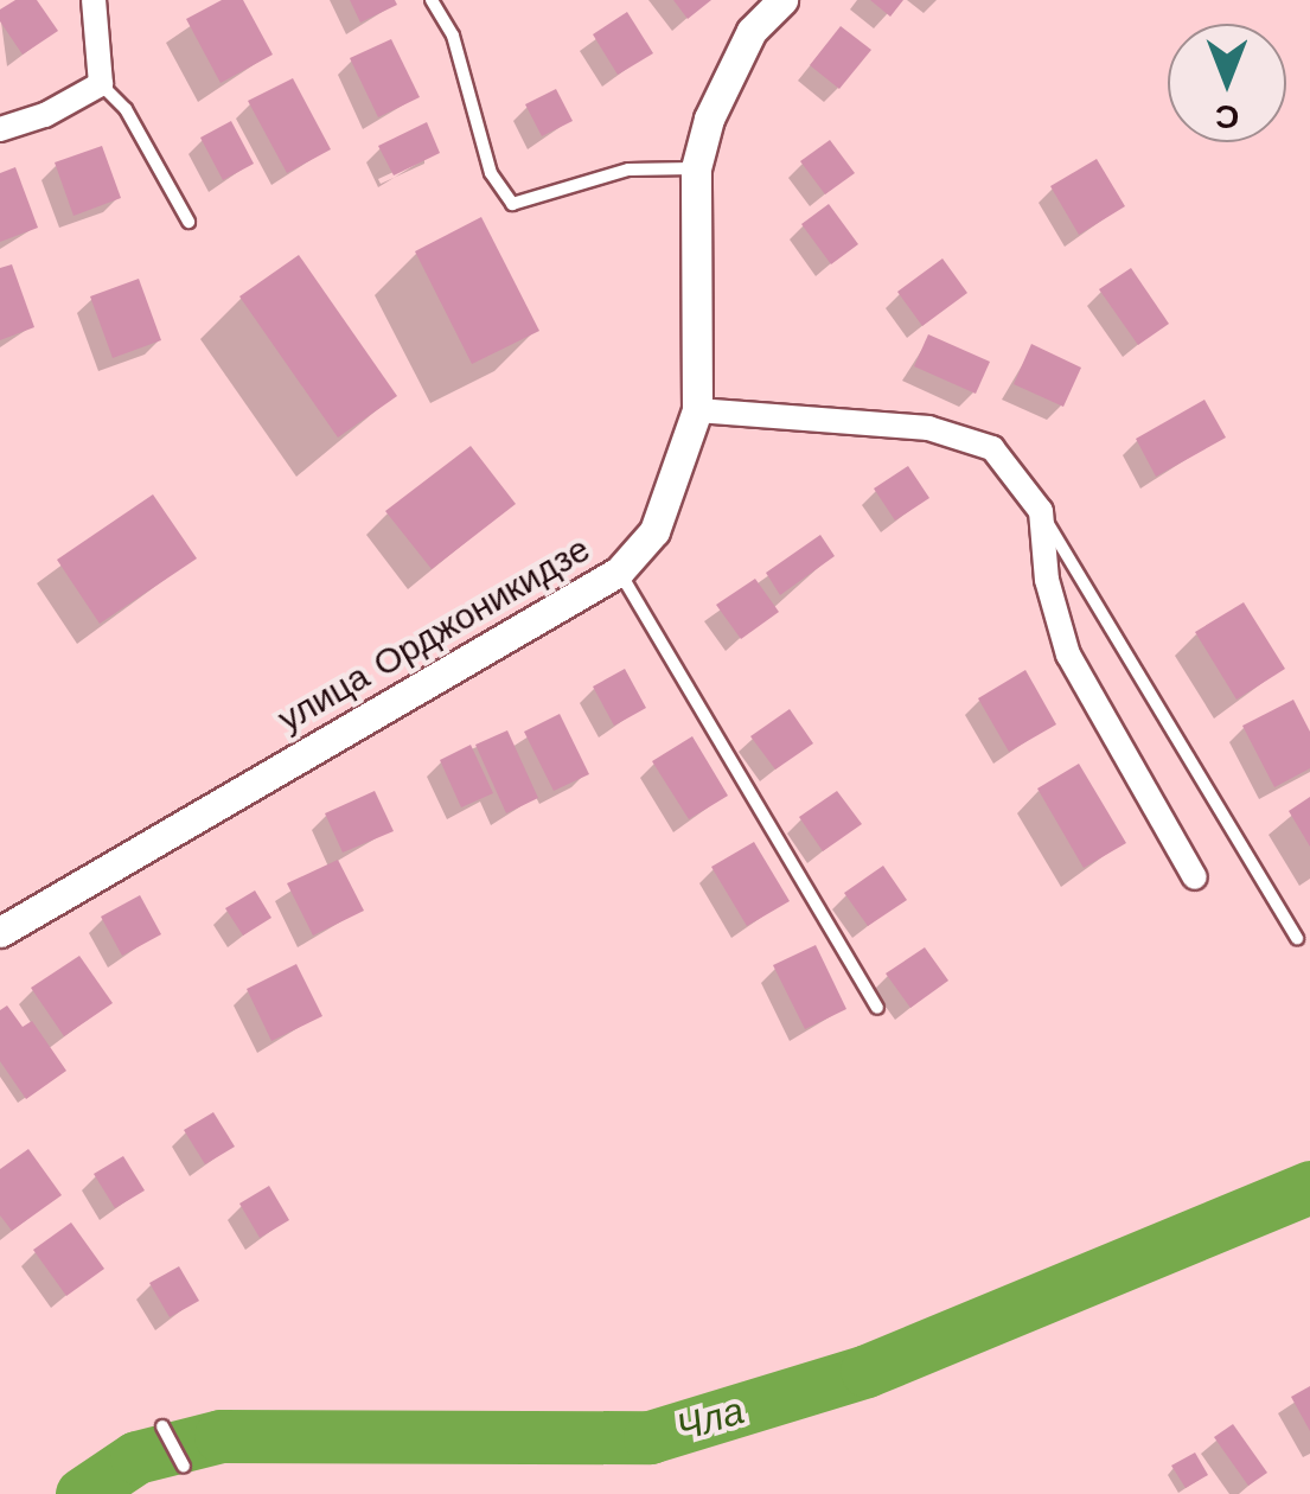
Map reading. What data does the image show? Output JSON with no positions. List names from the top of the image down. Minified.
{"streets":{"street":["улица Орджоникидзе"]},"water":["Чла"],"north":"bottom"}
